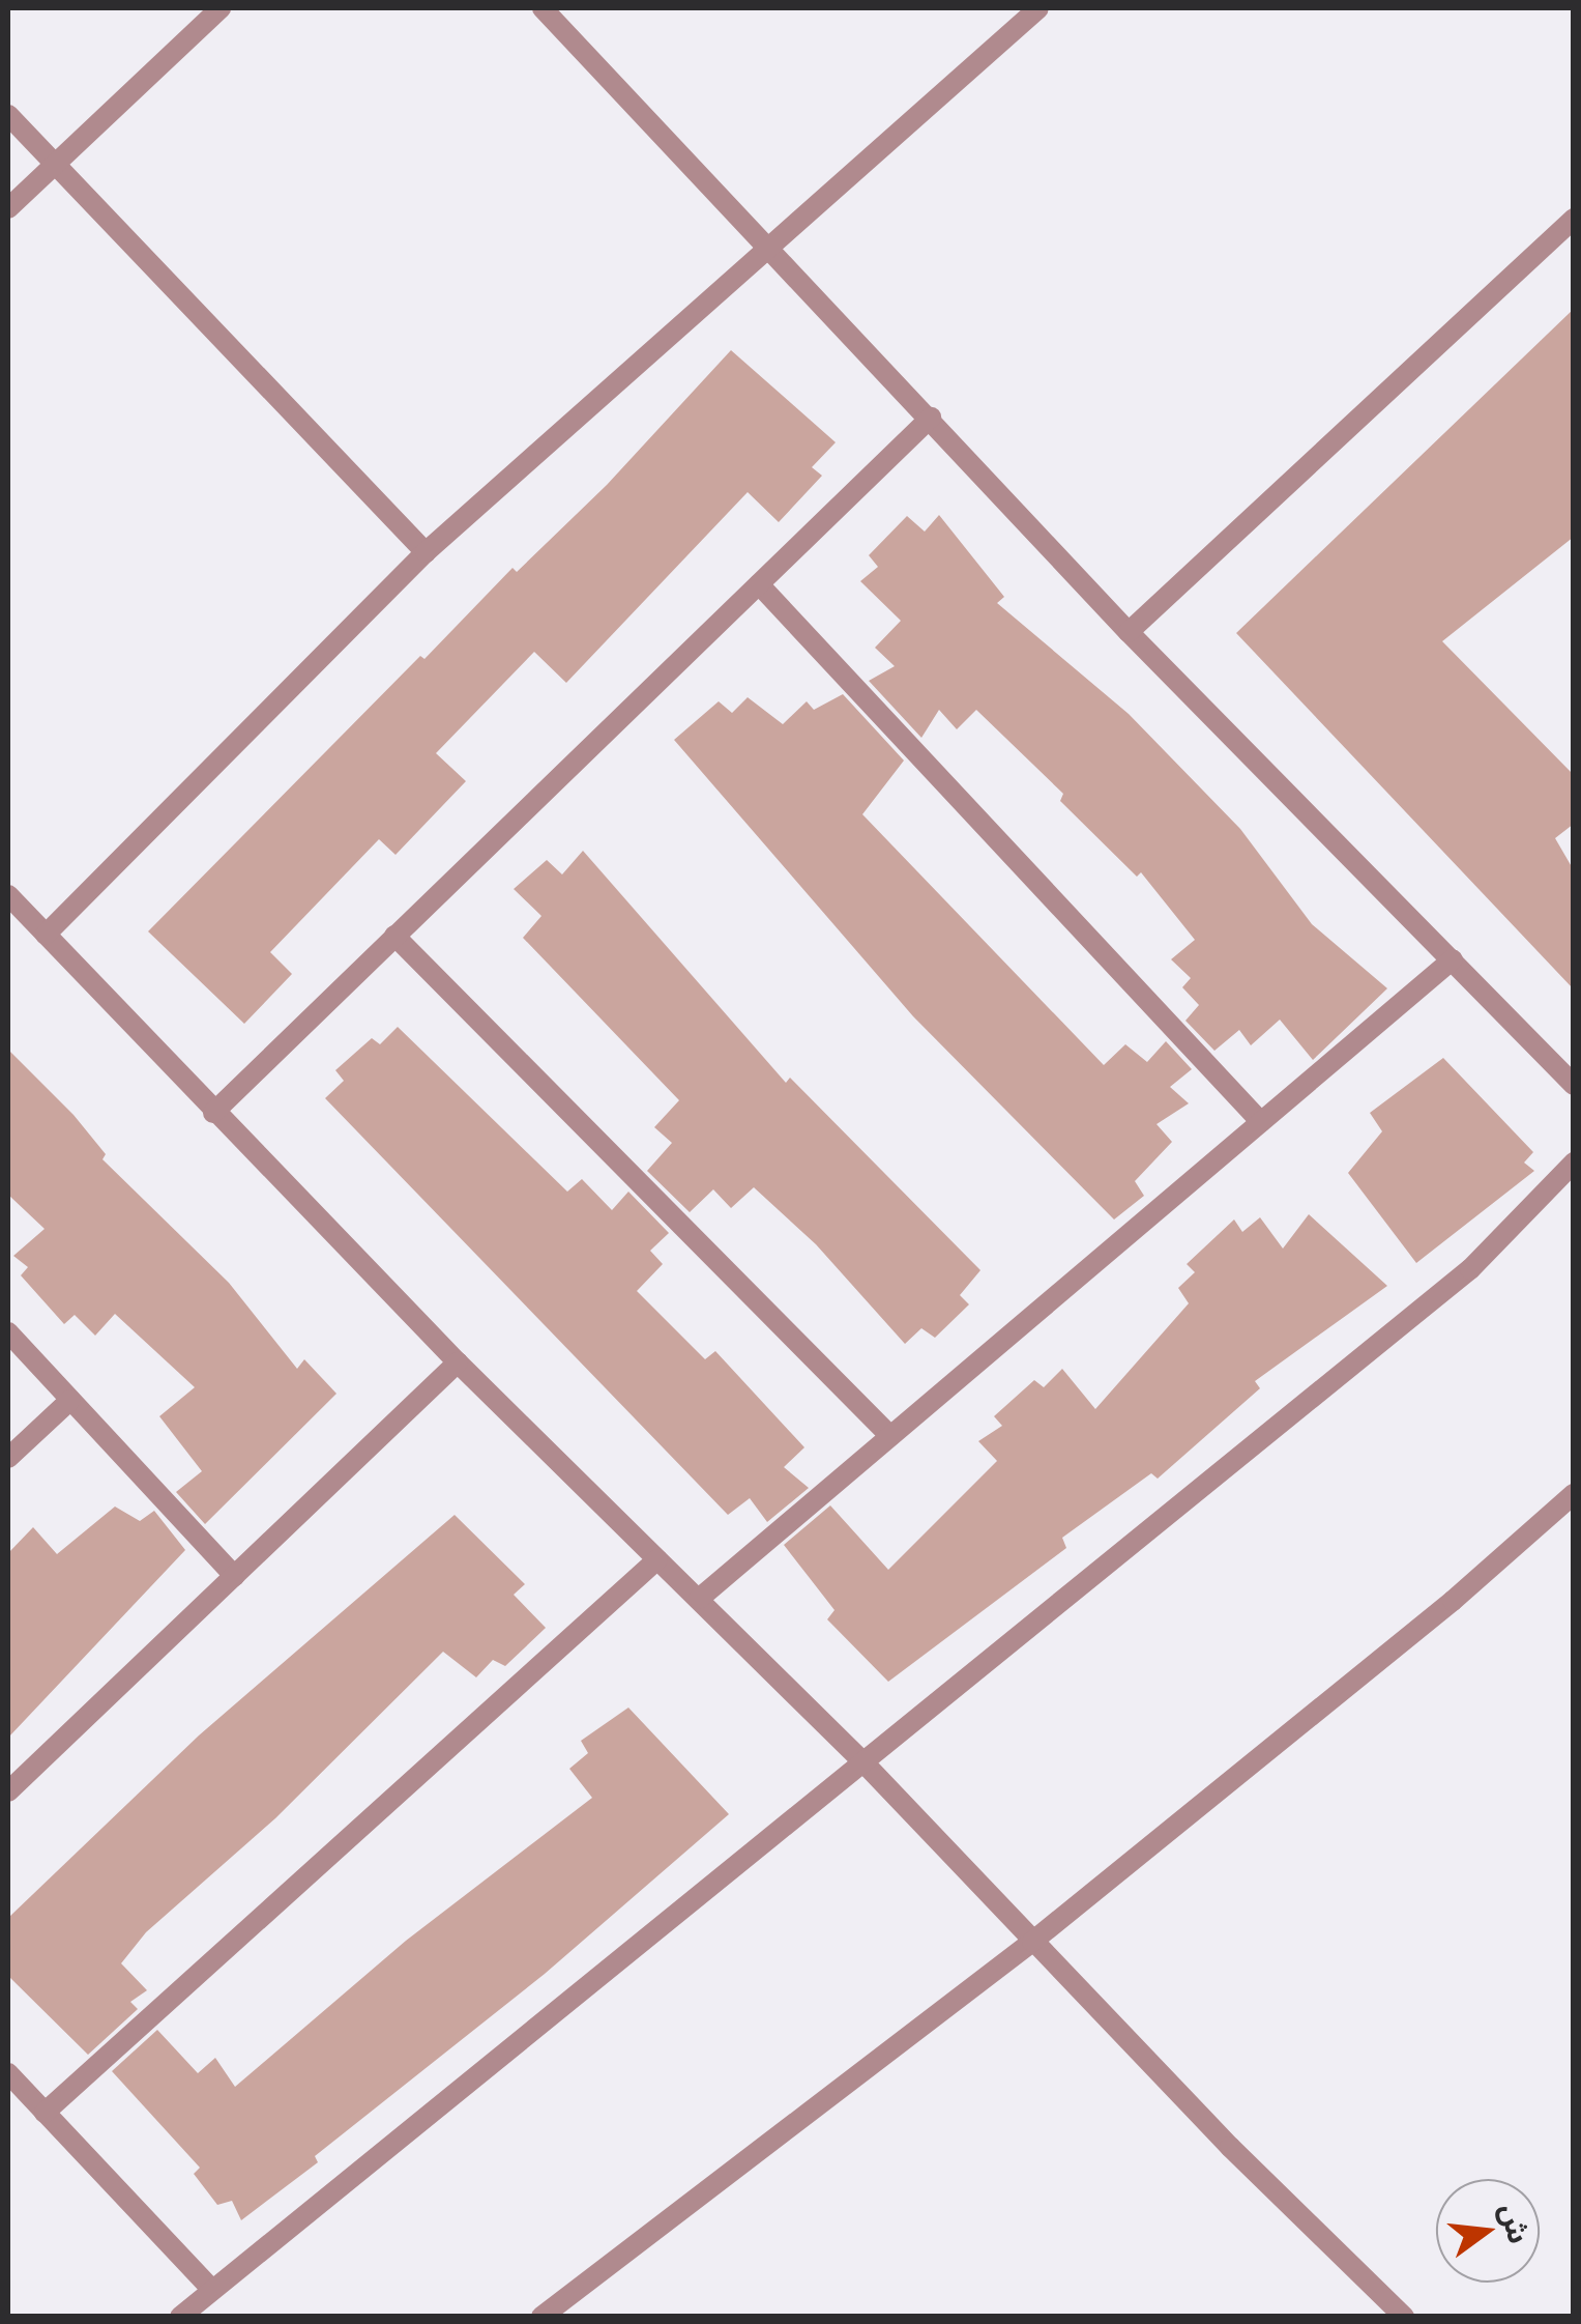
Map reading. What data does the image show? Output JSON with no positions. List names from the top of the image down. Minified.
{"north":"right"}
